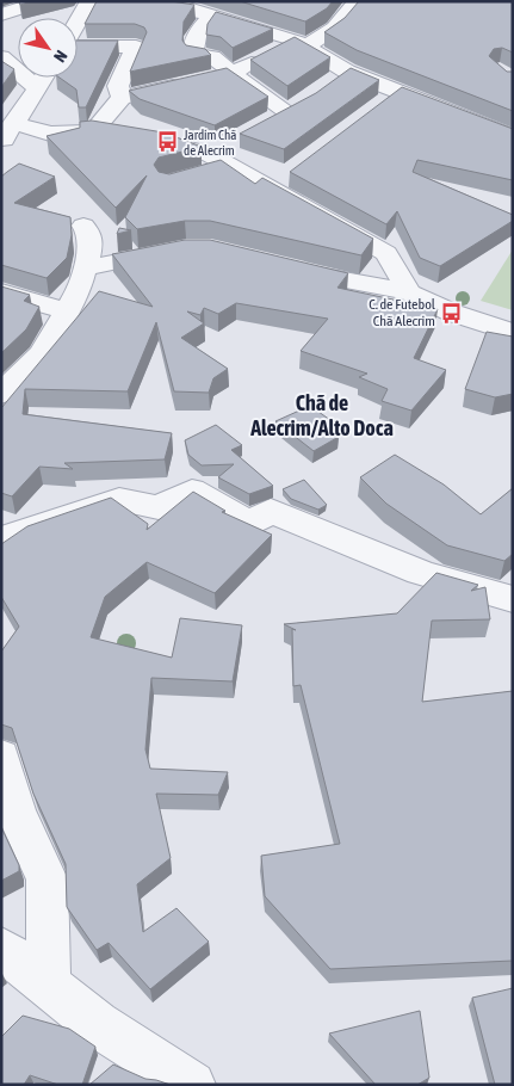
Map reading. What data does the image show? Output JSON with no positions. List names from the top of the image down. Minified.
{"districts":["Chã de Alecrim/Alto Doca"],"places":{"bus stop":["Jardim Chã de Alecrim","C. de Futebol Chã Alecrim"]},"north":"bottom right"}
